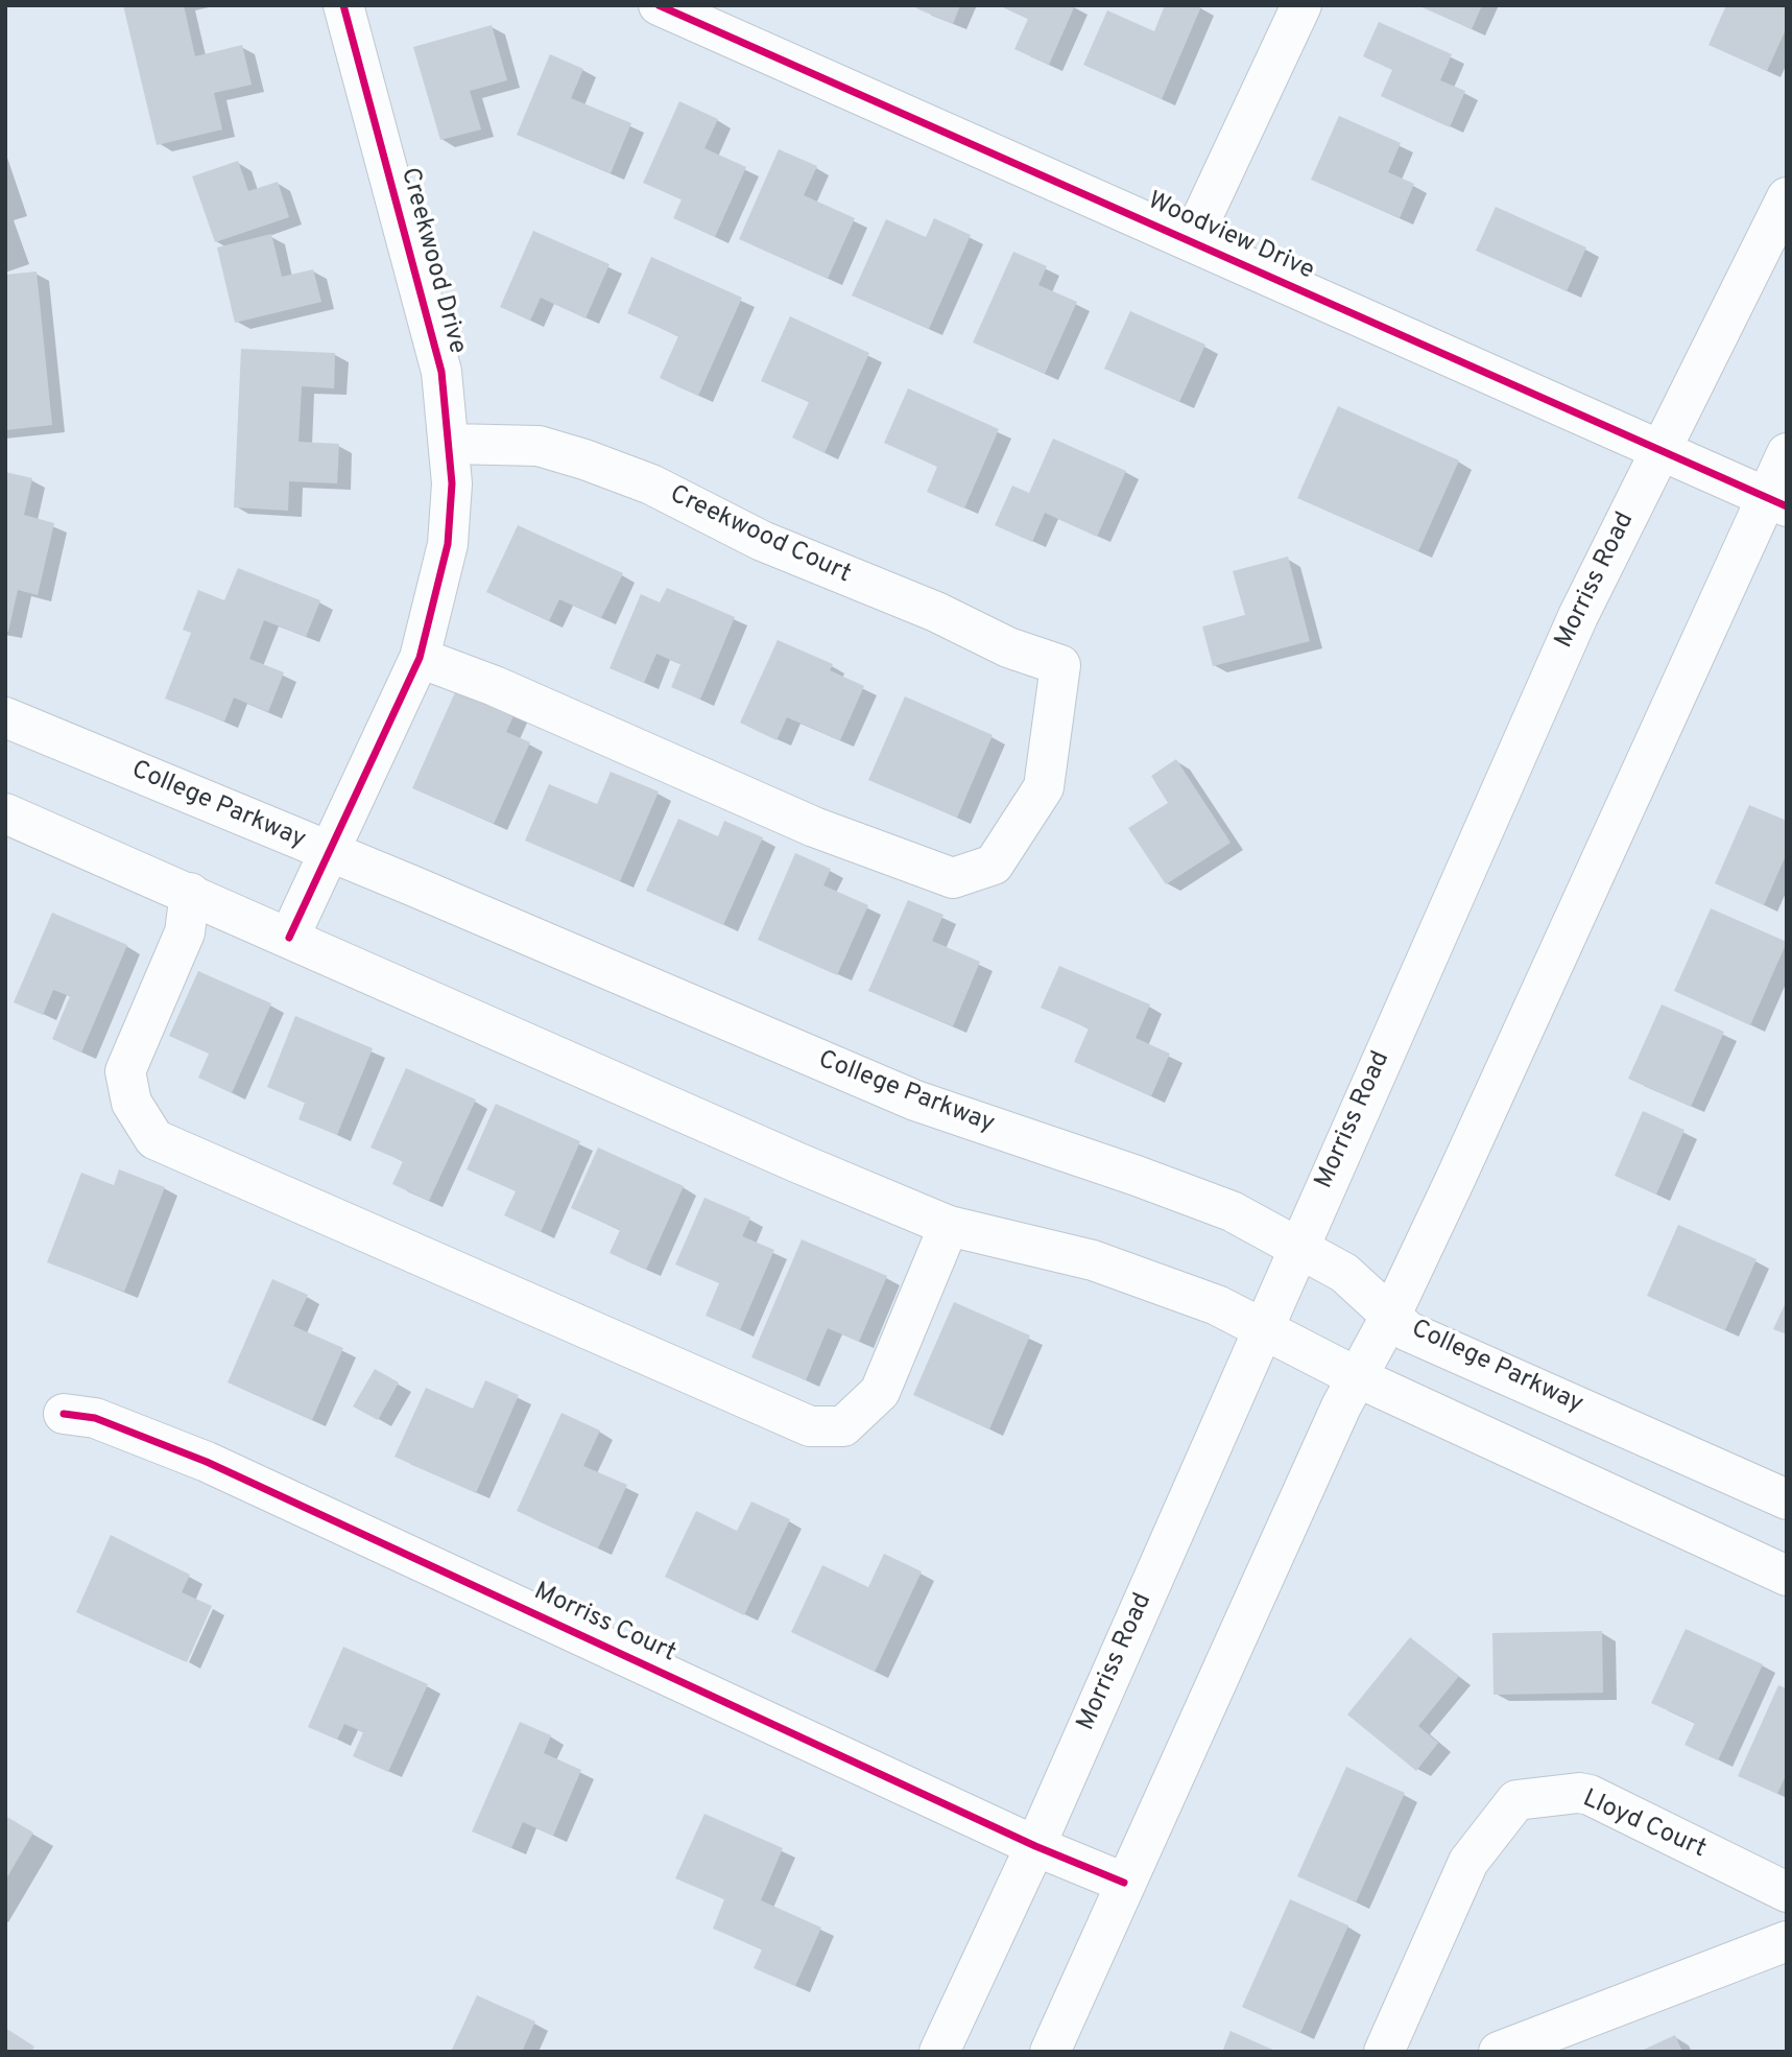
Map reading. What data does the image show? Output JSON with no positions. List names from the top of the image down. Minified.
{"streets":{"main road":["Woodview Drive","Creekwood Drive","Creekwood Court","Morriss Road","College Parkway","Morriss Court","Lloyd Court"]},"crossings":[["Woodview Drive","Morriss Road"],["Creekwood Drive","Creekwood Court"],["Creekwood Drive","College Parkway"],["Morriss Road","College Parkway"],["Morriss Road","Morriss Court"]]}
